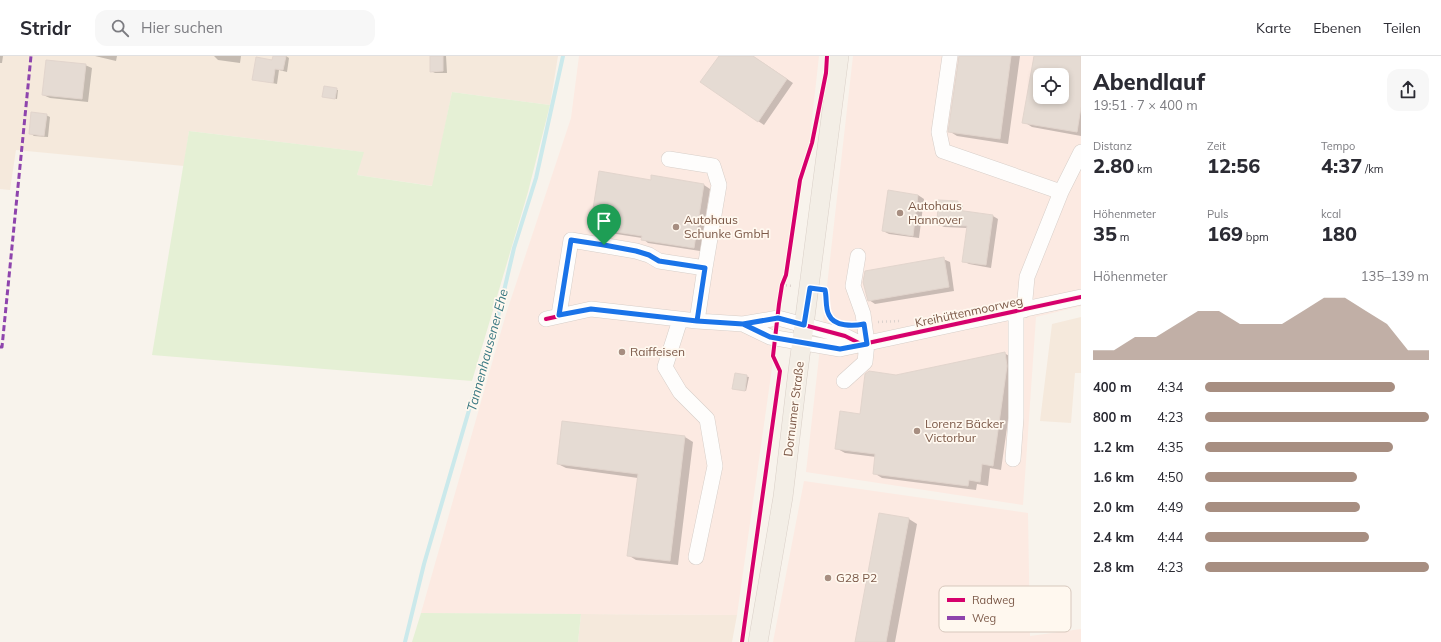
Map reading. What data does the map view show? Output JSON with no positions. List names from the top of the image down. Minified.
{"streets":{"main road":["Dornumer Straße"],"street":["Kreihüttenmoorweg"]},"water":["Tannenhausener Ehe"],"places":["Autohaus Hannover","Autohaus Schunke GmbH","Raiffeisen","Lorenz Bäcker Victorbur","G28 P2"],"legend":["Radweg","Weg"],"page":{"header":"Stridr","search":"Hier suchen","nav":["Karte","Ebenen","Teilen"],"heading":["Abendlauf","19:51 · 7 × 400 m"],"stats":[["Distanz","2.80 km"],["Zeit","12:56"],["Tempo","4:37 /km"],["Höhenmeter","35 m"],["Puls","169 bpm"],["kcal","180"]],"chart":["Höhenmeter","135–139 m"],"list":[{"name":"400 m","note":"4:34"},{"name":"800 m","note":"4:23"},{"name":"1.2 km","note":"4:35"},{"name":"1.6 km","note":"4:50"},{"name":"2.0 km","note":"4:49"},{"name":"2.4 km","note":"4:44"},{"name":"2.8 km","note":"4:23"}]}}
